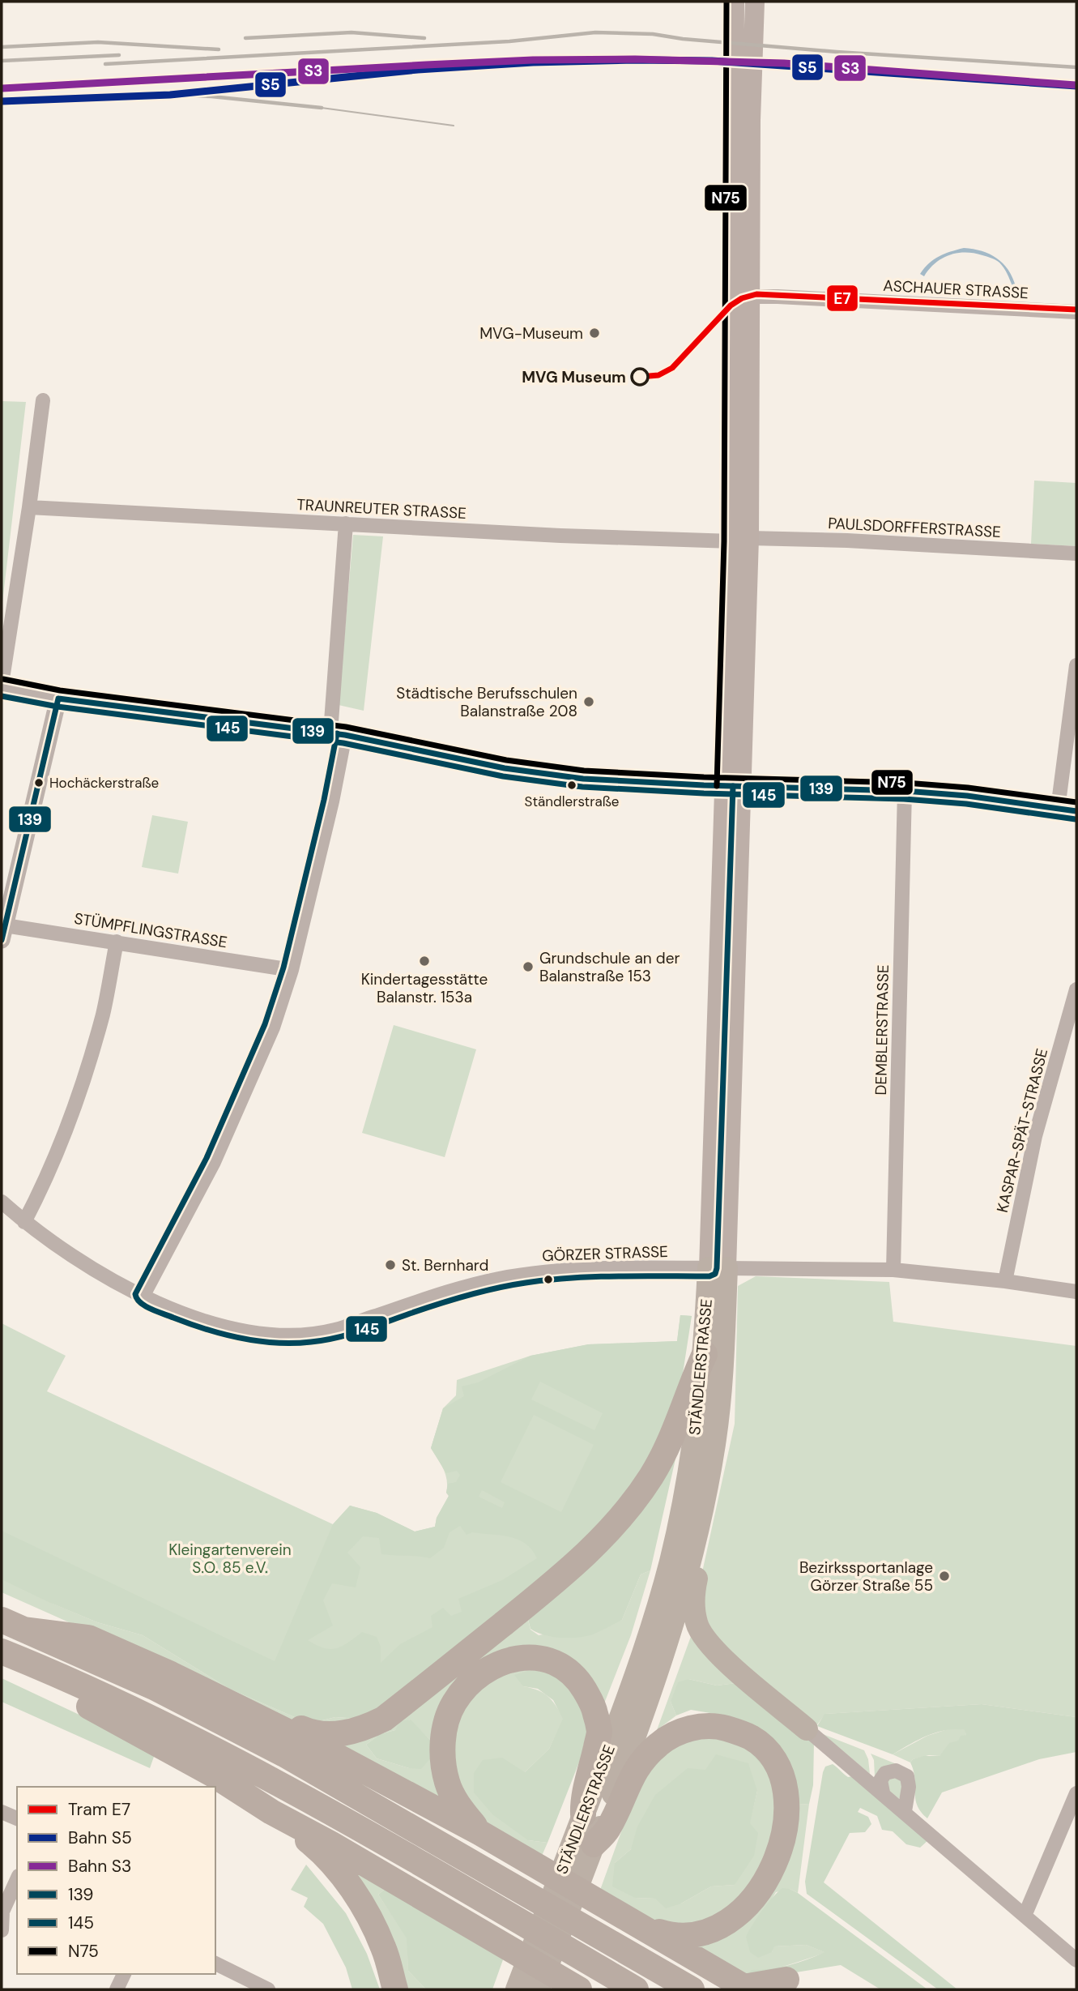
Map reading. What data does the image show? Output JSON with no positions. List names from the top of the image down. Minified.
{"streets":{"highway":["STÄNDLERSTRASSE"],"street":["ASCHAUER STRASSE","TRAUNREUTER STRASSE","PAULSDORFFERSTRASSE","STÜMPFLINGSTRASSE","DEMBLERSTRASSE","KASPAR-SPÄT-STRASSE","GÖRZER STRASSE"]},"crossings":[["ASCHAUER STRASSE","STÄNDLERSTRASSE"],["TRAUNREUTER STRASSE","PAULSDORFFERSTRASSE"],["TRAUNREUTER STRASSE","STÄNDLERSTRASSE"],["PAULSDORFFERSTRASSE","STÄNDLERSTRASSE"],["DEMBLERSTRASSE","GÖRZER STRASSE"],["KASPAR-SPÄT-STRASSE","GÖRZER STRASSE"],["GÖRZER STRASSE","STÄNDLERSTRASSE"]],"parks":["Kleingartenverein S.O. 85 e.V."],"places":["MVG-Museum","MVG Museum","Städtische Berufsschulen Balanstraße 208","Hochäckerstraße","Ständlerstraße","Kindertagesstätte Balanstr. 153a","Grundschule an der Balanstraße 153","St. Bernhard","Bezirkssportanlage Görzer Straße 55"],"lines":["transit line N75","rail line S3","rail line S5","tram line E7","transit line 145","transit line 139"],"legend":["Tram E7","Bahn S5","Bahn S3","139","145","N75"]}
